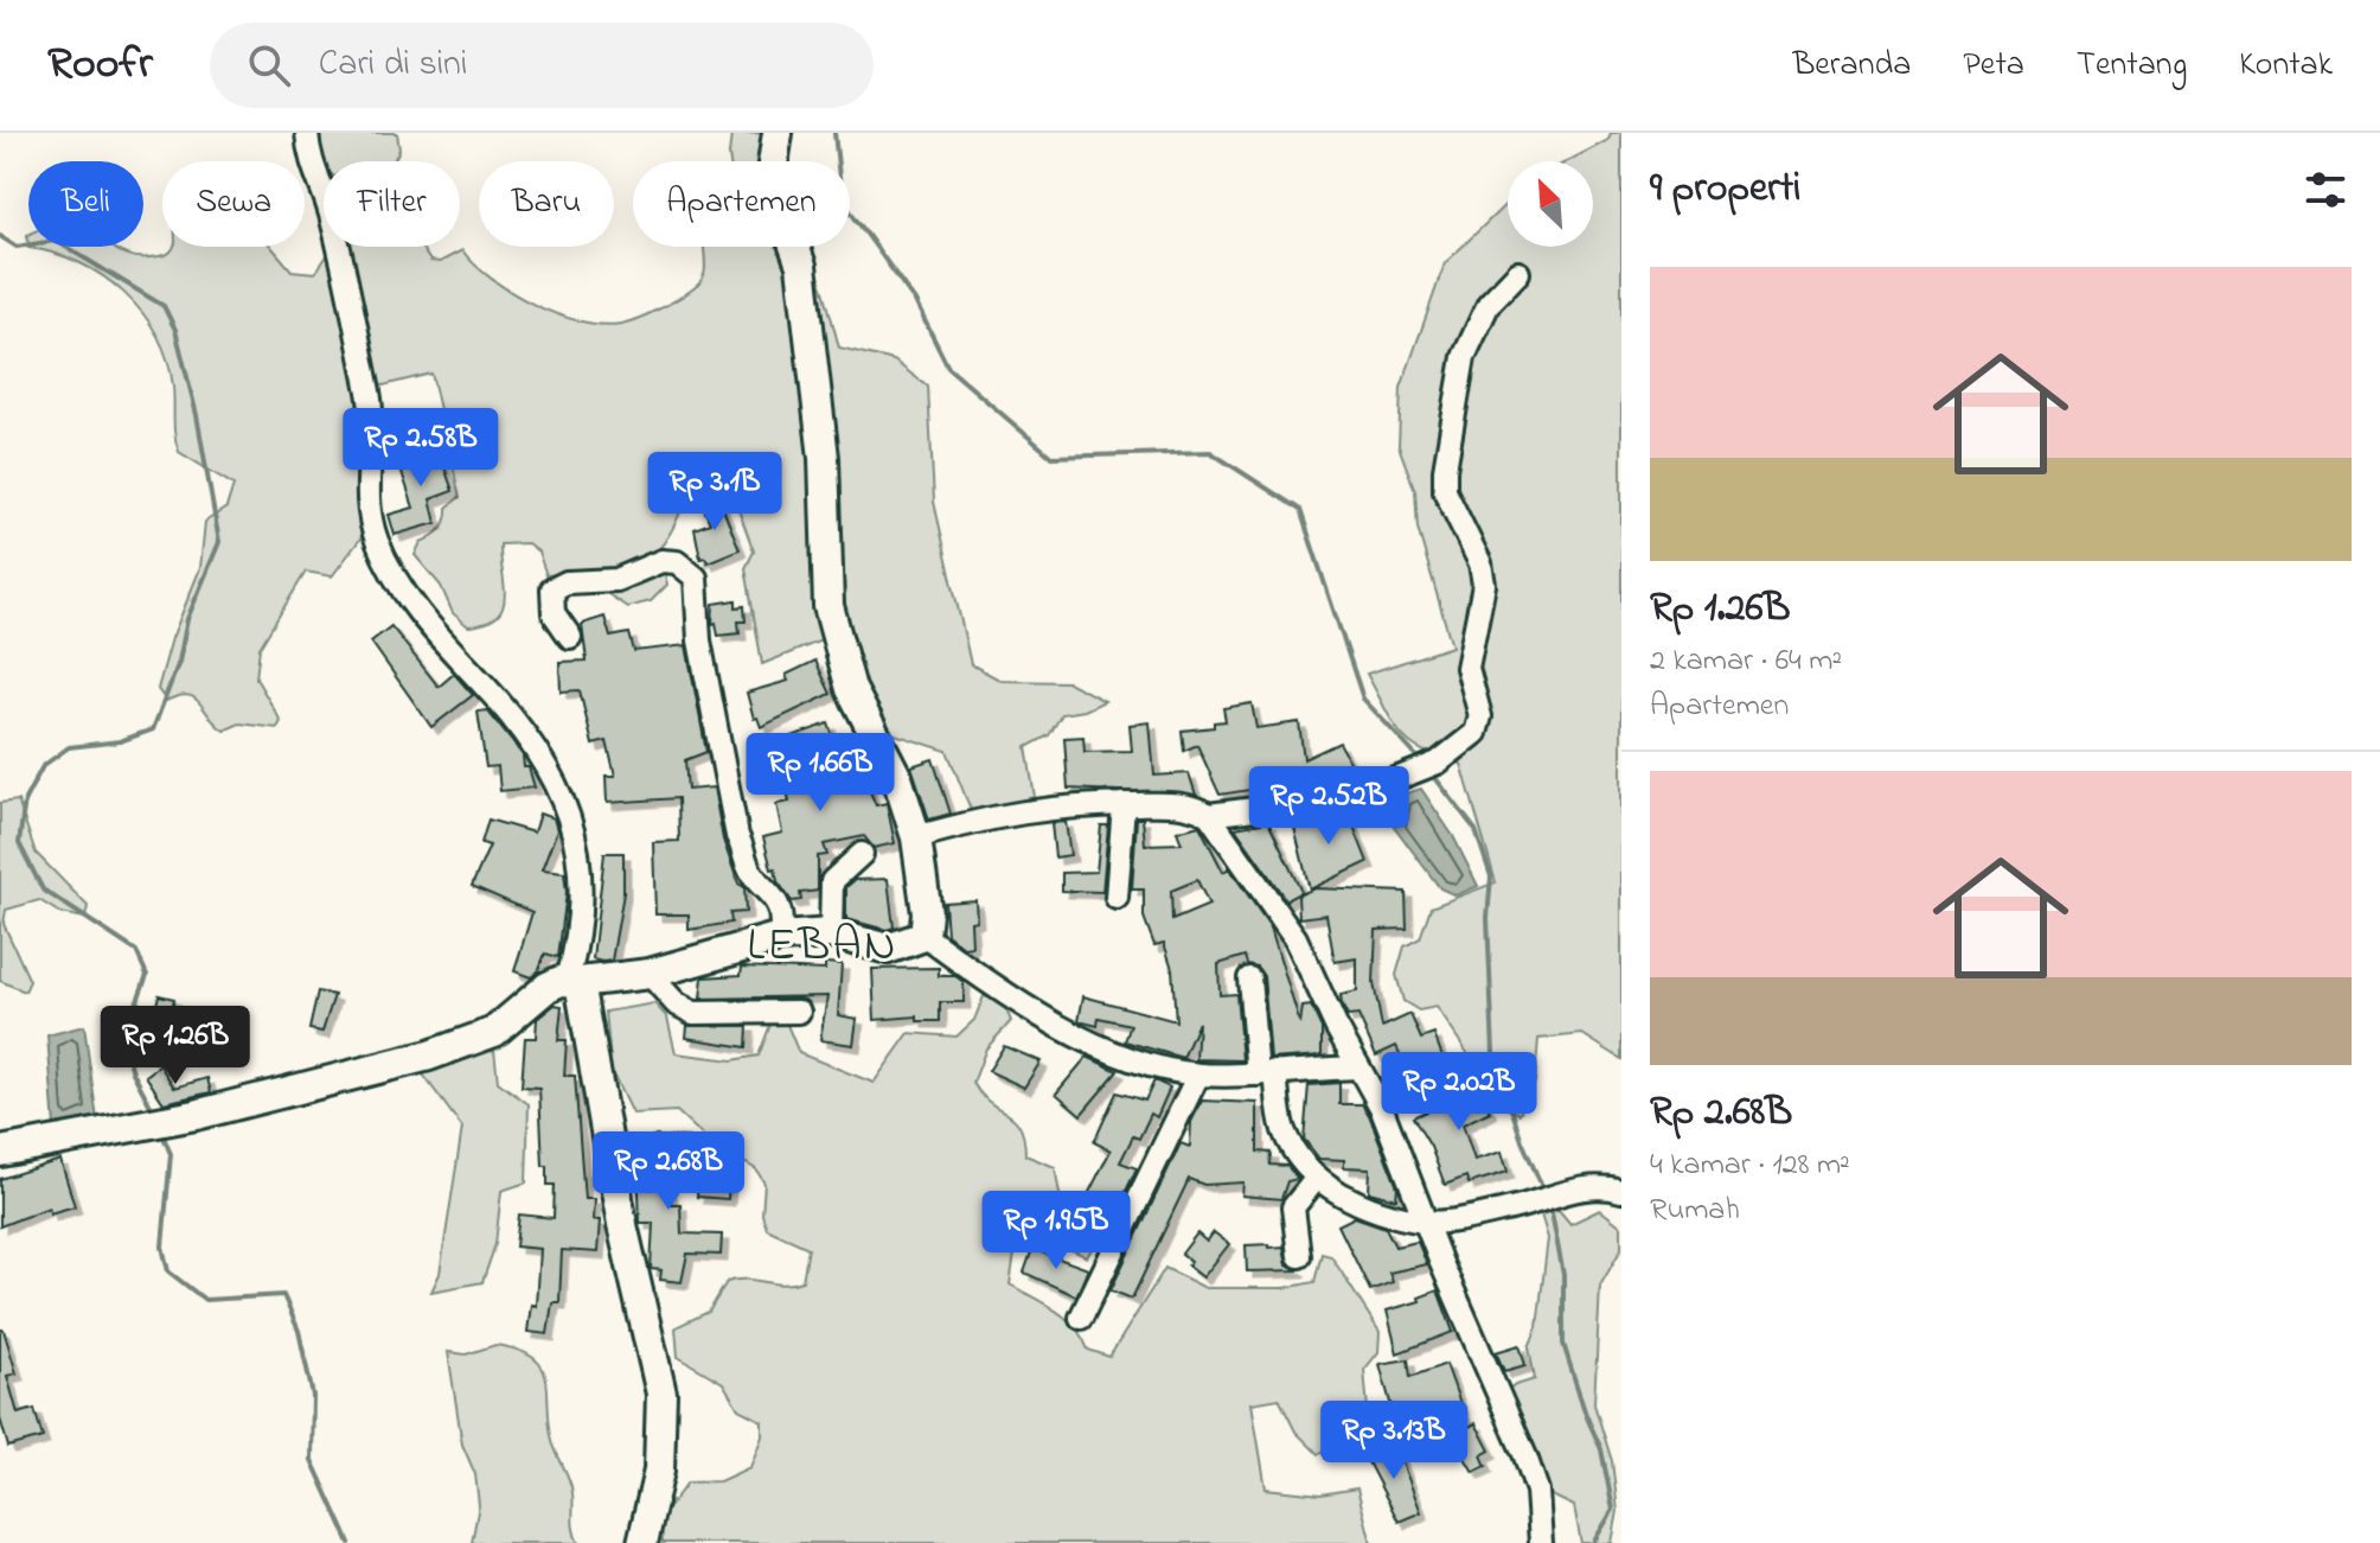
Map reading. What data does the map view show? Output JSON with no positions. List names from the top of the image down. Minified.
{"districts":["LEBAN"],"north":"top left","page":{"header":"Roofr","search":"Cari di sini","nav":["Beranda","Peta","Tentang","Kontak"],"heading":"9 properti","chip":["Beli","Sewa","Filter","Baru","Apartemen"],"list":[{"name":"Rp 1.26B","note":"2 kamar · 64 m² · Apartemen"},{"name":"Rp 2.68B","note":"4 kamar · 128 m² · Rumah"}],"price":["Rp 2.58B","Rp 3.1B","Rp 1.66B","Rp 2.52B","Rp 1.26B","Rp 2.02B","Rp 2.68B","Rp 1.95B","Rp 3.13B"]}}
